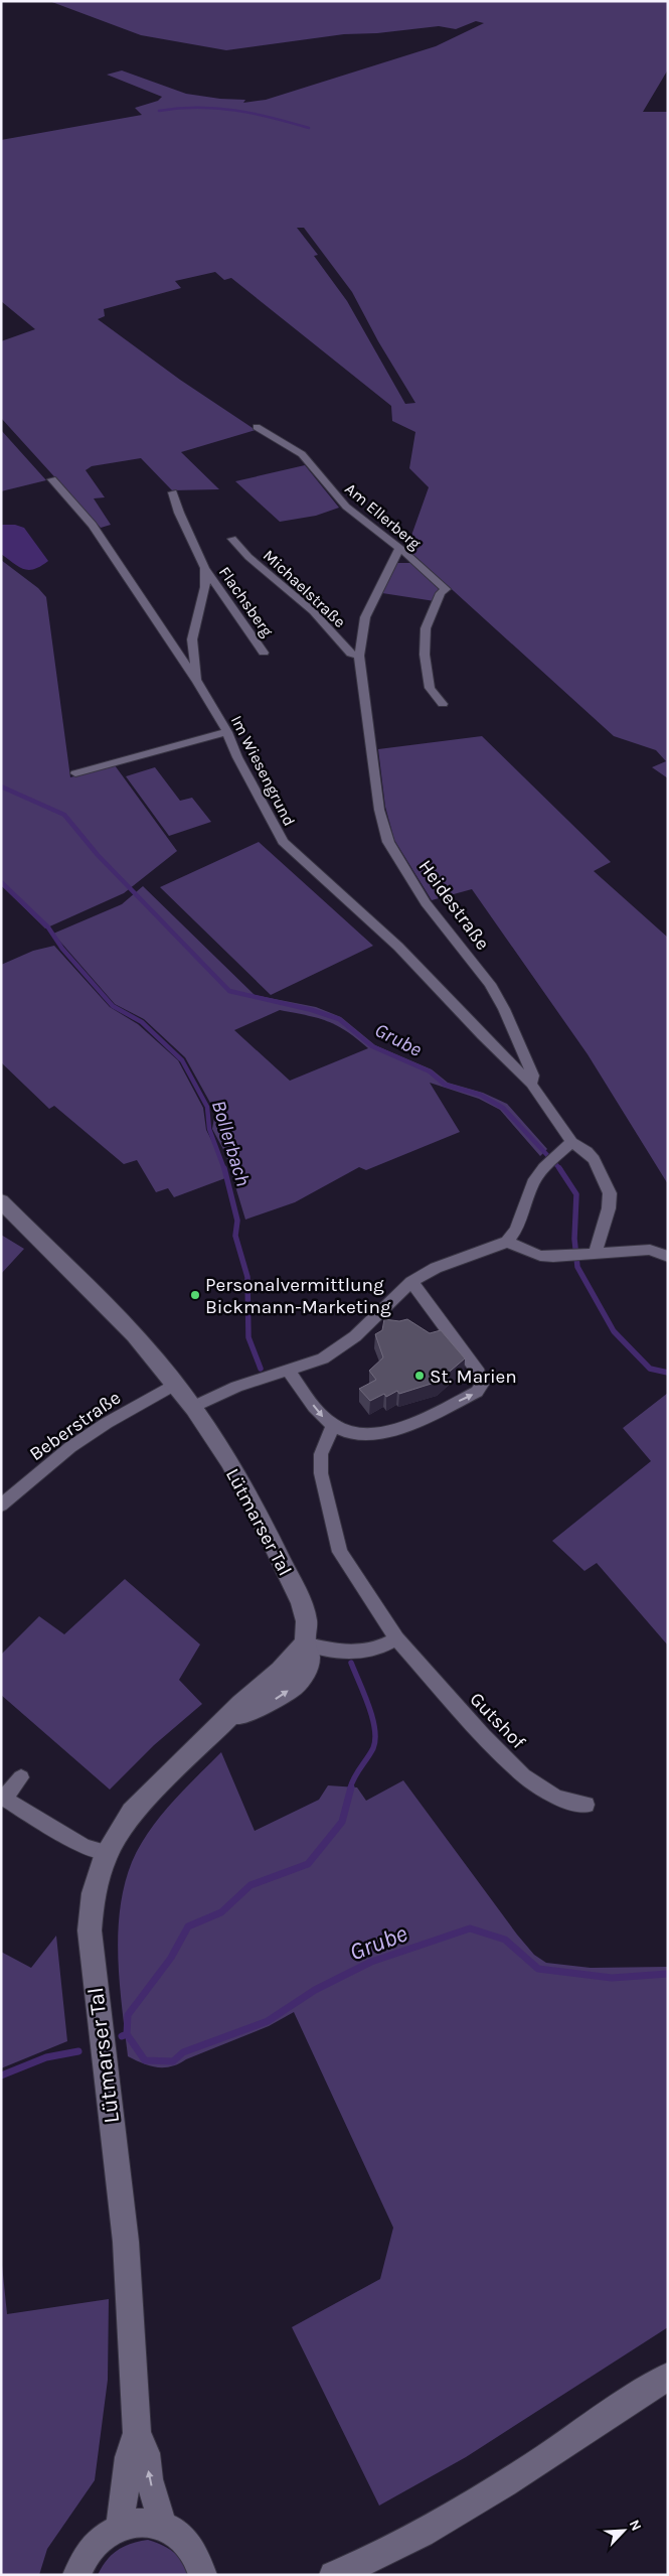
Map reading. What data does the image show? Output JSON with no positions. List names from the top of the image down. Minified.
{"streets":{"main road":["Lütmarser Tal"],"street":["Am Ellerberg","Michaelstraße","Flachsberg","Im Wiesengrund","Heidestraße","Beberstraße","Gutshof"]},"crossings":[["Am Ellerberg","Heidestraße"],["Michaelstraße","Heidestraße"],["Flachsberg","Im Wiesengrund"],["Im Wiesengrund","Heidestraße"],["Beberstraße","Lütmarser Tal"]],"water":["Grube","Bollerbach"],"places":["Personalvermittlung Bickmann-Marketing","St. Marien"],"north":"top right"}
